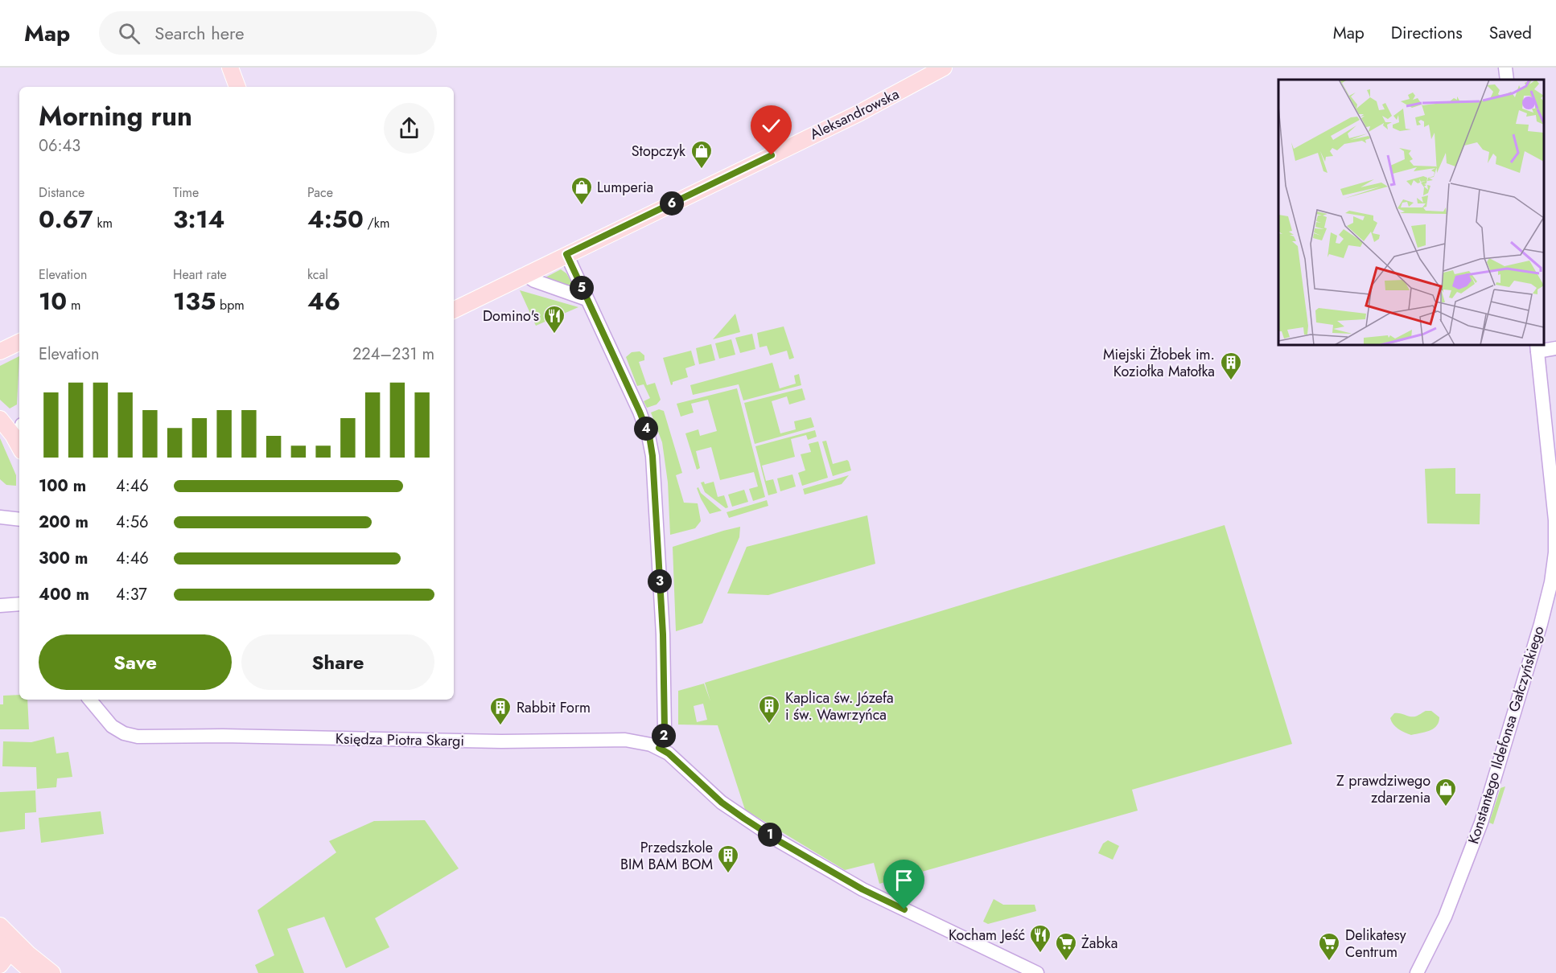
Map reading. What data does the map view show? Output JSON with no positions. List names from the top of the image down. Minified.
{"streets":{"main road":["Aleksandrowska"],"street":["Konstantego Ildefonsa Gałczyńskiego","Księdza Piotra Skargi"]},"places":{"shop":["Stopczyk","Lumperia","Z prawdziwego zdarzenia"],"restaurant":["Domino's","Kocham Jeść"],"building":["Miejski Żłobek im. Koziołka Matołka","Kaplica św. Józefa i św. Wawrzyńca","Rabbit Form","Przedszkole BIM BAM BOM"],"supermarket":["Żabka","Delikatesy Centrum"]},"page":{"header":"Map","search":"Search here","nav":["Map","Directions","Saved"],"heading":["Morning run","06:43"],"stats":[["Distance","0.67 km"],["Time","3:14"],["Pace","4:50 /km"],["Elevation","10 m"],["Heart rate","135 bpm"],["kcal","46"]],"pins":["6","5","4","3","2","1"],"chart":["Elevation","224–231 m"],"list":[{"name":"100 m","note":"4:46"},{"name":"200 m","note":"4:56"},{"name":"300 m","note":"4:46"},{"name":"400 m","note":"4:37"}],"buttons":["Save","Share"]}}
